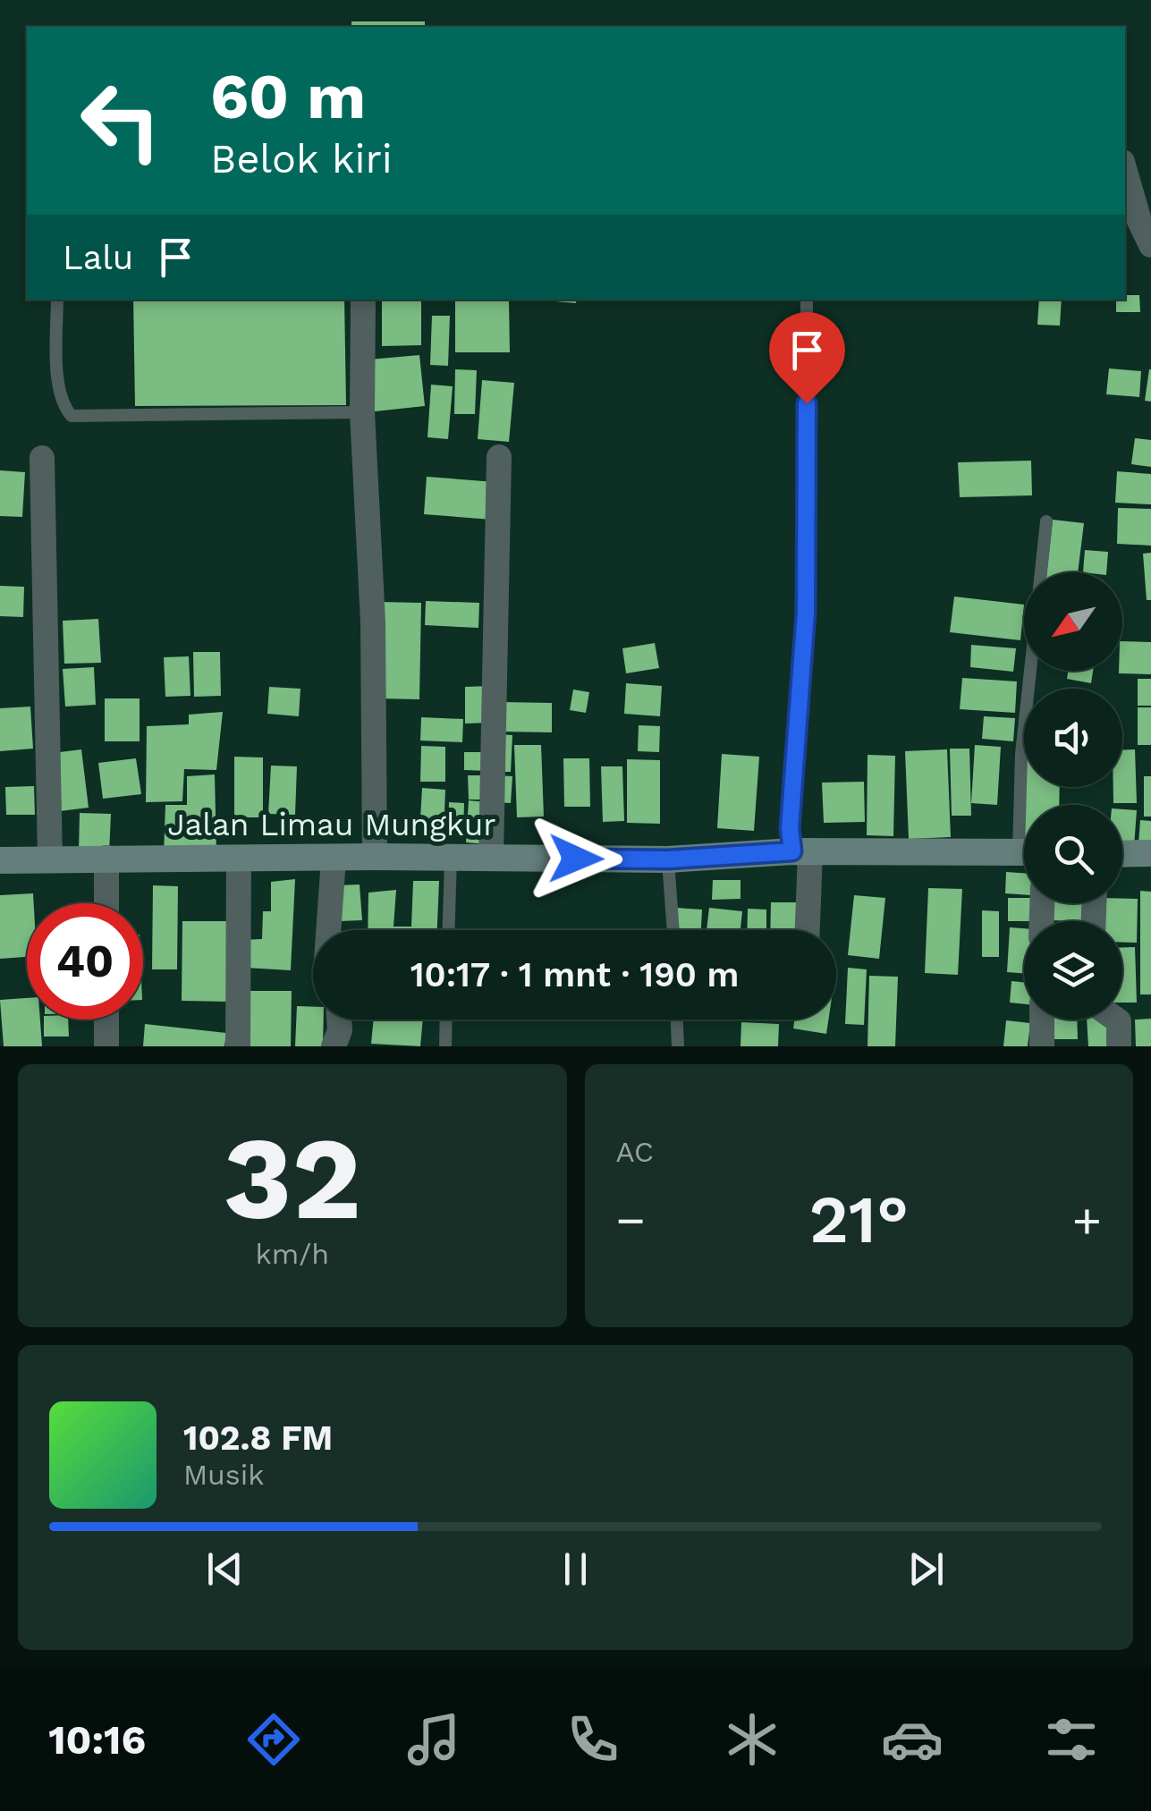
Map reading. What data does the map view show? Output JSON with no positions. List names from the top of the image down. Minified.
{"streets":{"street":["Jalan Limau Mungkur"]},"north":"bottom left","page":{"turn":["60 m","Belok kiri"],"then":"Lalu","limit":"40","trip":"10:17 · 1 mnt · 190 m","tile":[["32","km/h"],"AC"],"heat":["−","21°","+"],"song":["102.8 FM","Musik"],"tabs":"10:16"}}
